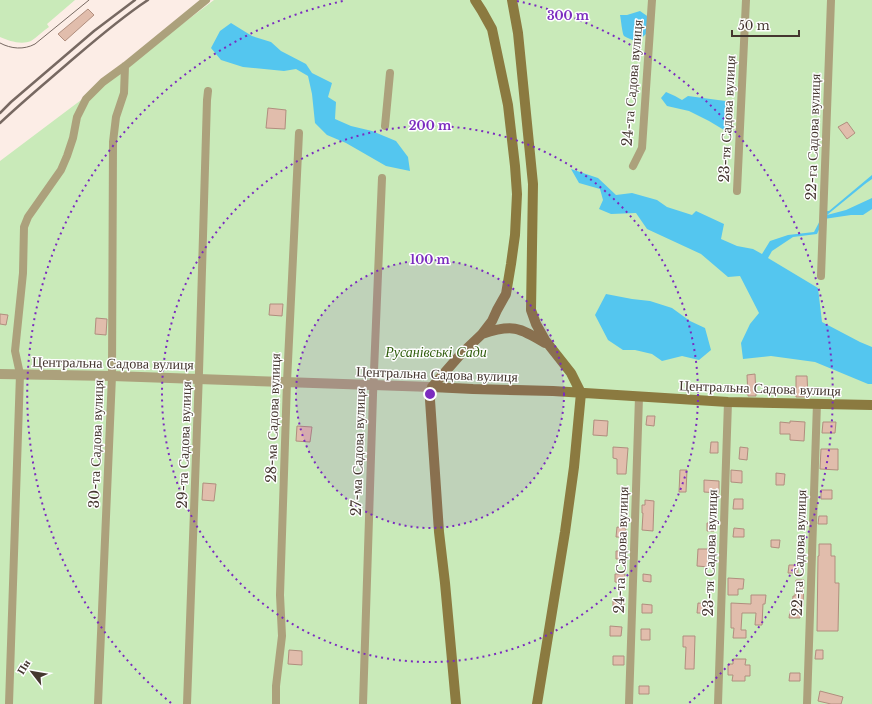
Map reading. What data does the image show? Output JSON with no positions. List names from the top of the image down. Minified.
{"streets":{"main road":["Центральна Садова вулиця"],"street":["24-та Садова вулиця","23-тя Садова вулиця","22-га Садова вулиця","28-ма Садова вулиця","30-та Садова вулиця","29-та Садова вулиця","27-ма Садова вулиця"]},"crossings":[["24-та Садова вулиця","Центральна Садова вулиця"],["23-тя Садова вулиця","Центральна Садова вулиця"],["22-га Садова вулиця","Центральна Садова вулиця"],["Центральна Садова вулиця","28-ма Садова вулиця"],["Центральна Садова вулиця","30-та Садова вулиця"],["Центральна Садова вулиця","29-та Садова вулиця"],["Центральна Садова вулиця","27-ма Садова вулиця"]],"parks":["Русанівські Сади"],"scale_bar":"50 m","north":"top left","rings":["300 m","200 m","100 m"]}
